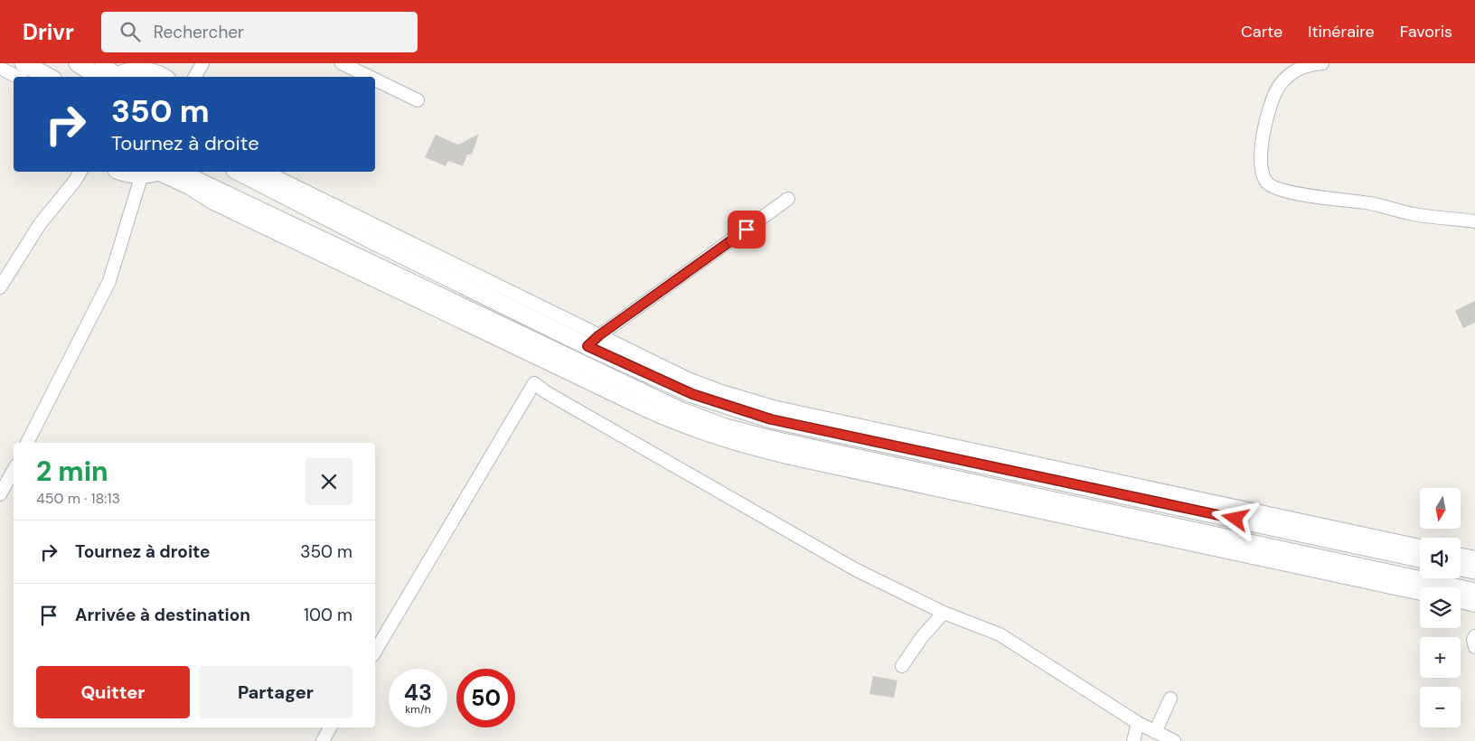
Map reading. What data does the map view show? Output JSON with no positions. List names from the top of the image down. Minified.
{"north":"bottom","page":{"header":"Drivr","search":"Rechercher","nav":["Carte","Itinéraire","Favoris"],"turn":["350 m","Tournez à droite"],"heading":["2 min","450 m · 18:13"],"map_buttons":["+","−"],"list":[{"name":"Tournez à droite","value":"350 m"},{"name":"Arrivée à destination","value":"100 m"}],"buttons":["Quitter","Partager"],"speed":"43 km/h","limit":"50"}}
